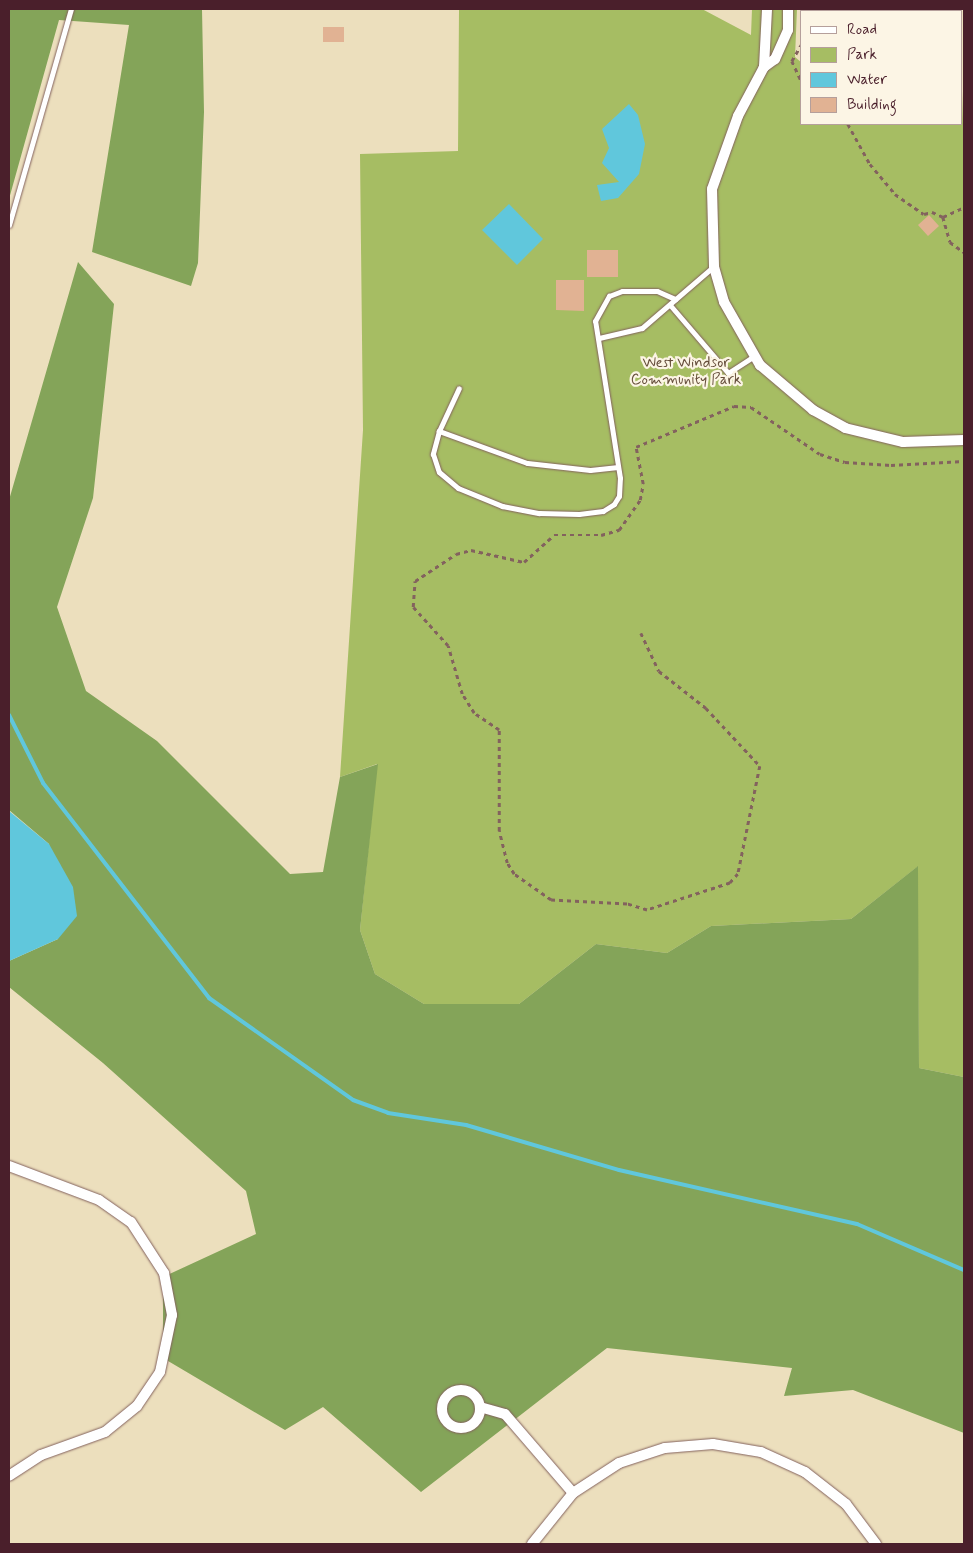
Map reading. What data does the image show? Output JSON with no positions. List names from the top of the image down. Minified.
{"parks":["West Windsor Community Park"],"legend":["Road","Park","Water","Building"]}
